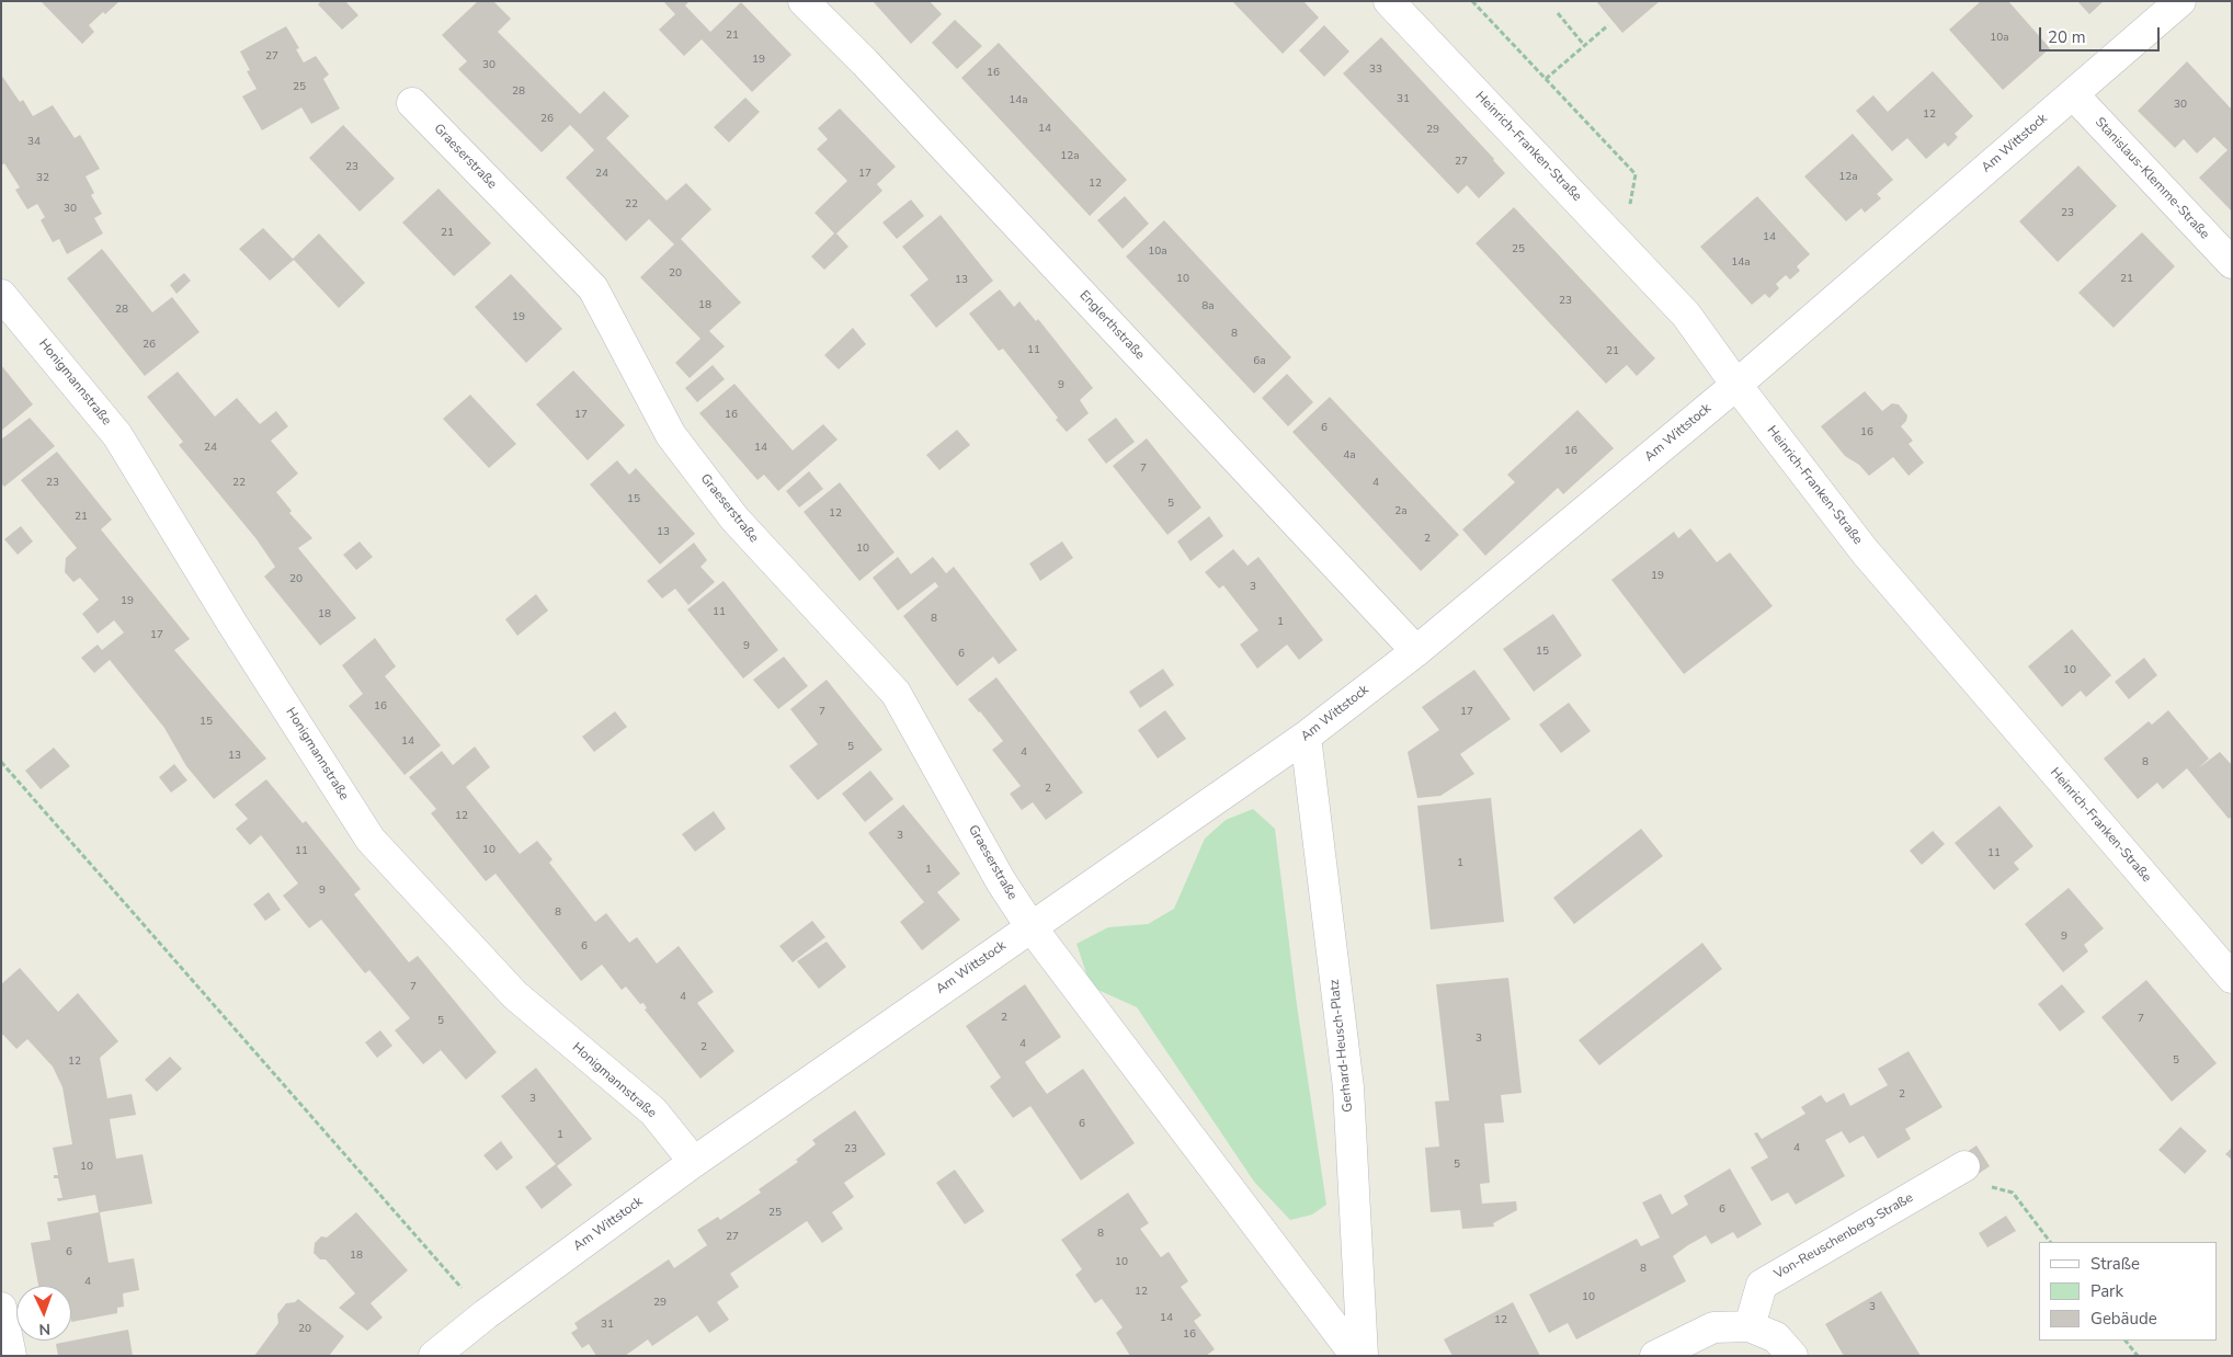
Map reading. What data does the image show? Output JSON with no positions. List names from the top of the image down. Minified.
{"streets":{"street":["Am Wittstock","Heinrich-Franken-Straße","Graeserstraße","Stanislaus-Klemme-Straße","Englerthstraße","Honigmannstraße","Gerhard-Heusch-Platz","Von-Reuschenberg-Straße"]},"crossings":[["Am Wittstock","Heinrich-Franken-Straße"],["Am Wittstock","Graeserstraße"],["Am Wittstock","Stanislaus-Klemme-Straße"],["Am Wittstock","Englerthstraße"],["Am Wittstock","Honigmannstraße"],["Am Wittstock","Gerhard-Heusch-Platz"]],"house_numbers":["21","10a","27","19","30","33","16","25","28","31","14a","30","12","26","14","29","34","12a","27","23","24","17","12a","32","12","22","30","23","21","14","25","10a","14a","20","10","21","13","23","18","8a","28","19","8","26","11","21","6a","9","17","16","6","16","24","14","16","4a","7","23","22","4","15","5","2a","12","21","13","2","10","19","20","3","19","11","18","8","1","17","9","15","6","10","16","7","17","15","14","5","4","13","8","2","12","3","10","11","11","1","1","9","8","9","6","7","4","2","7","5","3","4","2","5","12","2","3","6","1","4","23","5","10","6","25","8","27","6","18","10","8","4","12","10","29","3","14","12","31","20","16"],"legend":["Straße","Park","Gebäude"],"scale_bar":"20 m","north":"bottom"}
